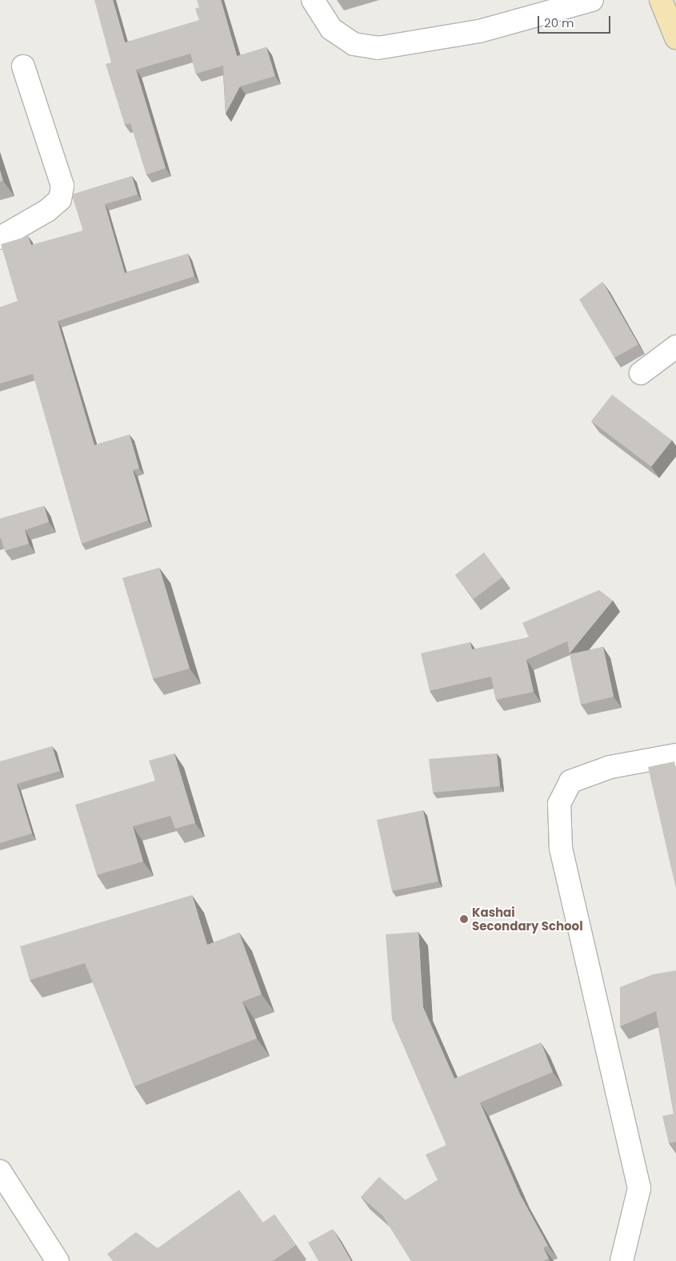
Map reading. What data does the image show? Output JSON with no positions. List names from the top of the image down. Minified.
{"places":["Kashai Secondary School"],"scale_bar":"20 m"}
